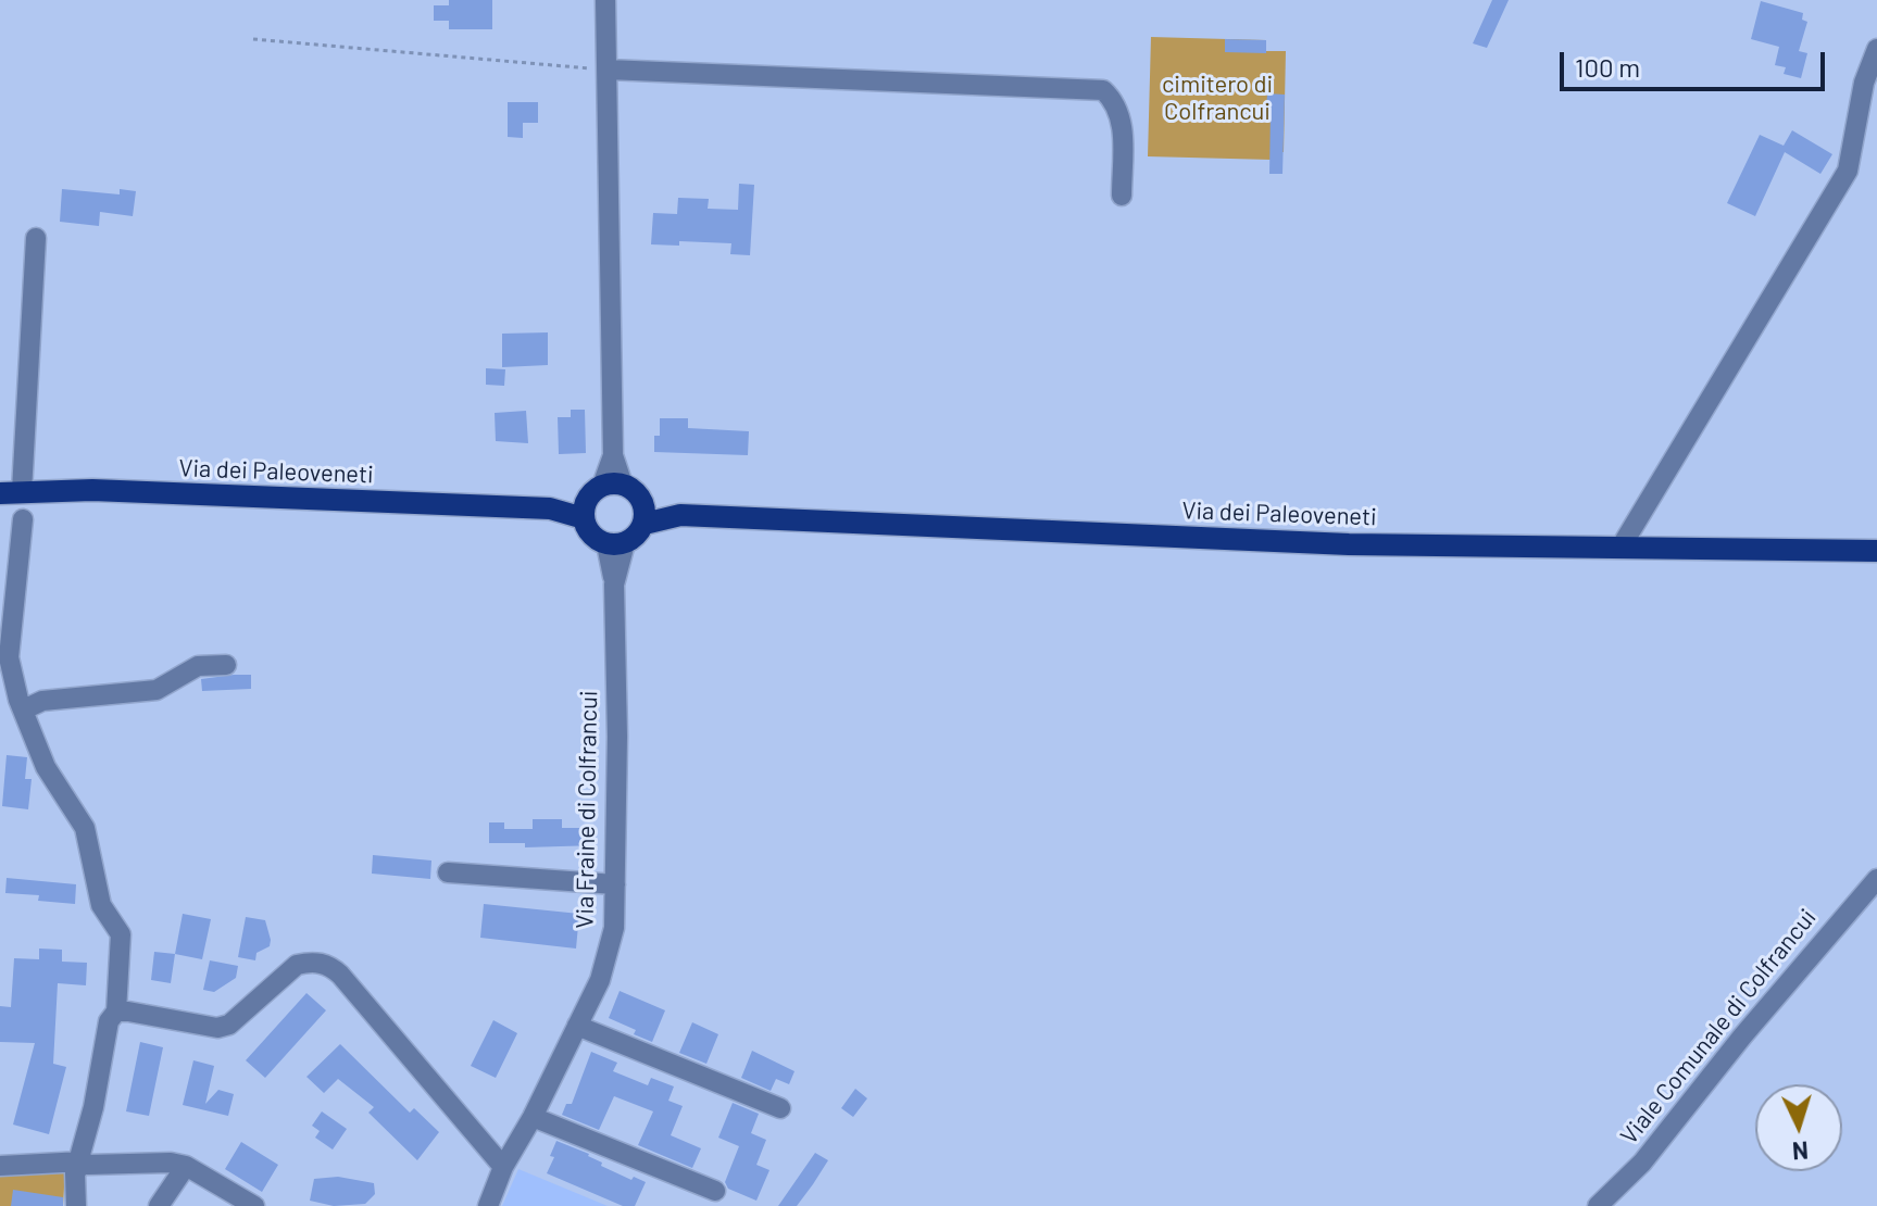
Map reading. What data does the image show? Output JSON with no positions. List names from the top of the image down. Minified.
{"streets":{"main road":["Via dei Paleoveneti"],"street":["Via Fraine di Colfrancui","Viale Comunale di Colfrancui"]},"crossings":[["Via dei Paleoveneti","Via Fraine di Colfrancui"]],"parks":["cimitero di Colfrancui"],"scale_bar":"100 m","north":"bottom"}
